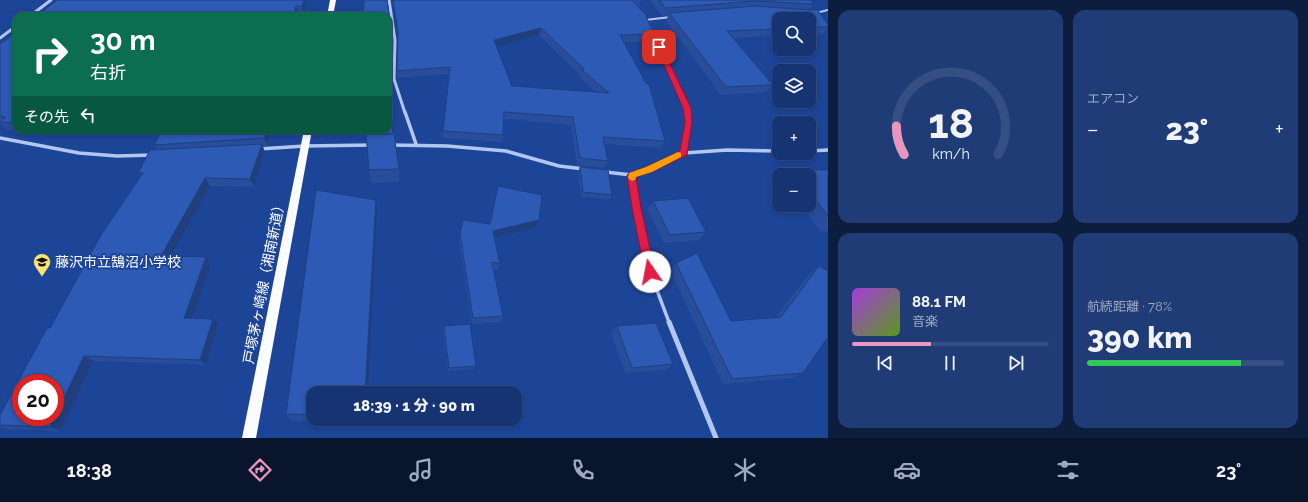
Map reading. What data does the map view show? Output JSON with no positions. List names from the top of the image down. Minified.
{"streets":{"main road":["戸塚茅ヶ崎線（湘南新道）"]},"places":{"school or university":["藤沢市立鵠沼小学校"]},"page":{"tile":["エアコン",["航続距離 · 78%","390 km"]],"map_buttons":["+","−"],"turn":["30 m","右折"],"then":"その先","heat":["−","23°","+"],"song":["88.1 FM","音楽"],"limit":"20","trip":"18:39 · 1 分 · 90 m","tabs":["18:38","23°"],"gauge":["18","km/h"]}}
